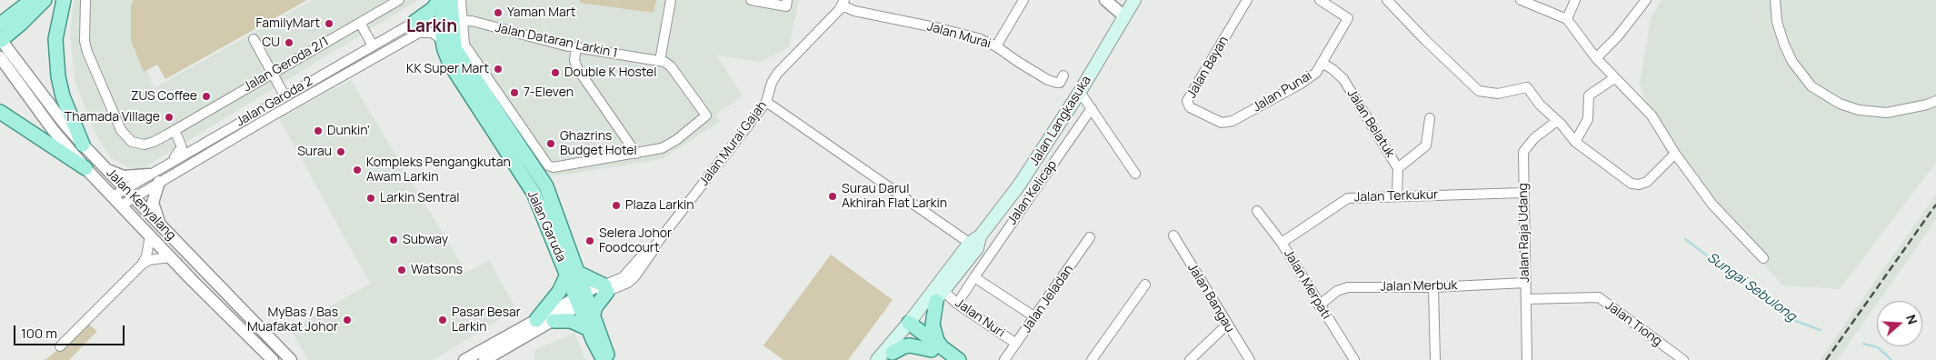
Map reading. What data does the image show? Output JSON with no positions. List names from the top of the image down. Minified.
{"streets":{"main road":["Jalan Langkasuka","Jalan Garuda"],"street":["Jalan Murai","Jalan Dataran Larkin 1","Jalan Geroda 2/1","Jalan Bayan","Jalan Punai","Jalan Garoda 2","Jalan Belatuk","Jalan Murai Gajah","Jalan Kelicap","Jalan Terkukur","Jalan Kenyalang","Jalan Raja Udang","Jalan Merpati","Jalan Merbuk","Jalan Bangau","Jalan Jeladan","Jalan Nuri","Jalan Tiong"]},"crossings":[["Jalan Murai","Jalan Murai Gajah"],["Jalan Dataran Larkin 1","Jalan Garoda 2"],["Jalan Dataran Larkin 1","Jalan Garuda"],["Jalan Bayan","Jalan Punai"],["Jalan Punai","Jalan Belatuk"],["Jalan Garoda 2","Jalan Kenyalang"],["Jalan Garoda 2","Jalan Garuda"],["Jalan Langkasuka","Jalan Nuri"],["Jalan Belatuk","Jalan Terkukur"],["Jalan Murai Gajah","Jalan Garuda"],["Jalan Kelicap","Jalan Nuri"],["Jalan Terkukur","Jalan Raja Udang"],["Jalan Terkukur","Jalan Merpati"],["Jalan Raja Udang","Jalan Merbuk"],["Jalan Raja Udang","Jalan Tiong"],["Jalan Merpati","Jalan Merbuk"],["Jalan Jeladan","Jalan Nuri"]],"districts":["Larkin"],"water":["Sungai Sebulong"],"places":["Yaman Mart","FamilyMart","CU","KK Super Mart","Double K Hostel","7-Eleven","ZUS Coffee","Thamada Village","Dunkin'","Ghazrins Budget Hotel","Surau","Kompleks Pengangkutan Awam Larkin","Surau Darul Akhirah Flat Larkin","Larkin Sentral","Plaza Larkin","Subway","Selera Johor Foodcourt","Watsons","MyBas / Bas Muafakat Johor","Pasar Besar Larkin"],"scale_bar":"100 m","north":"right"}
